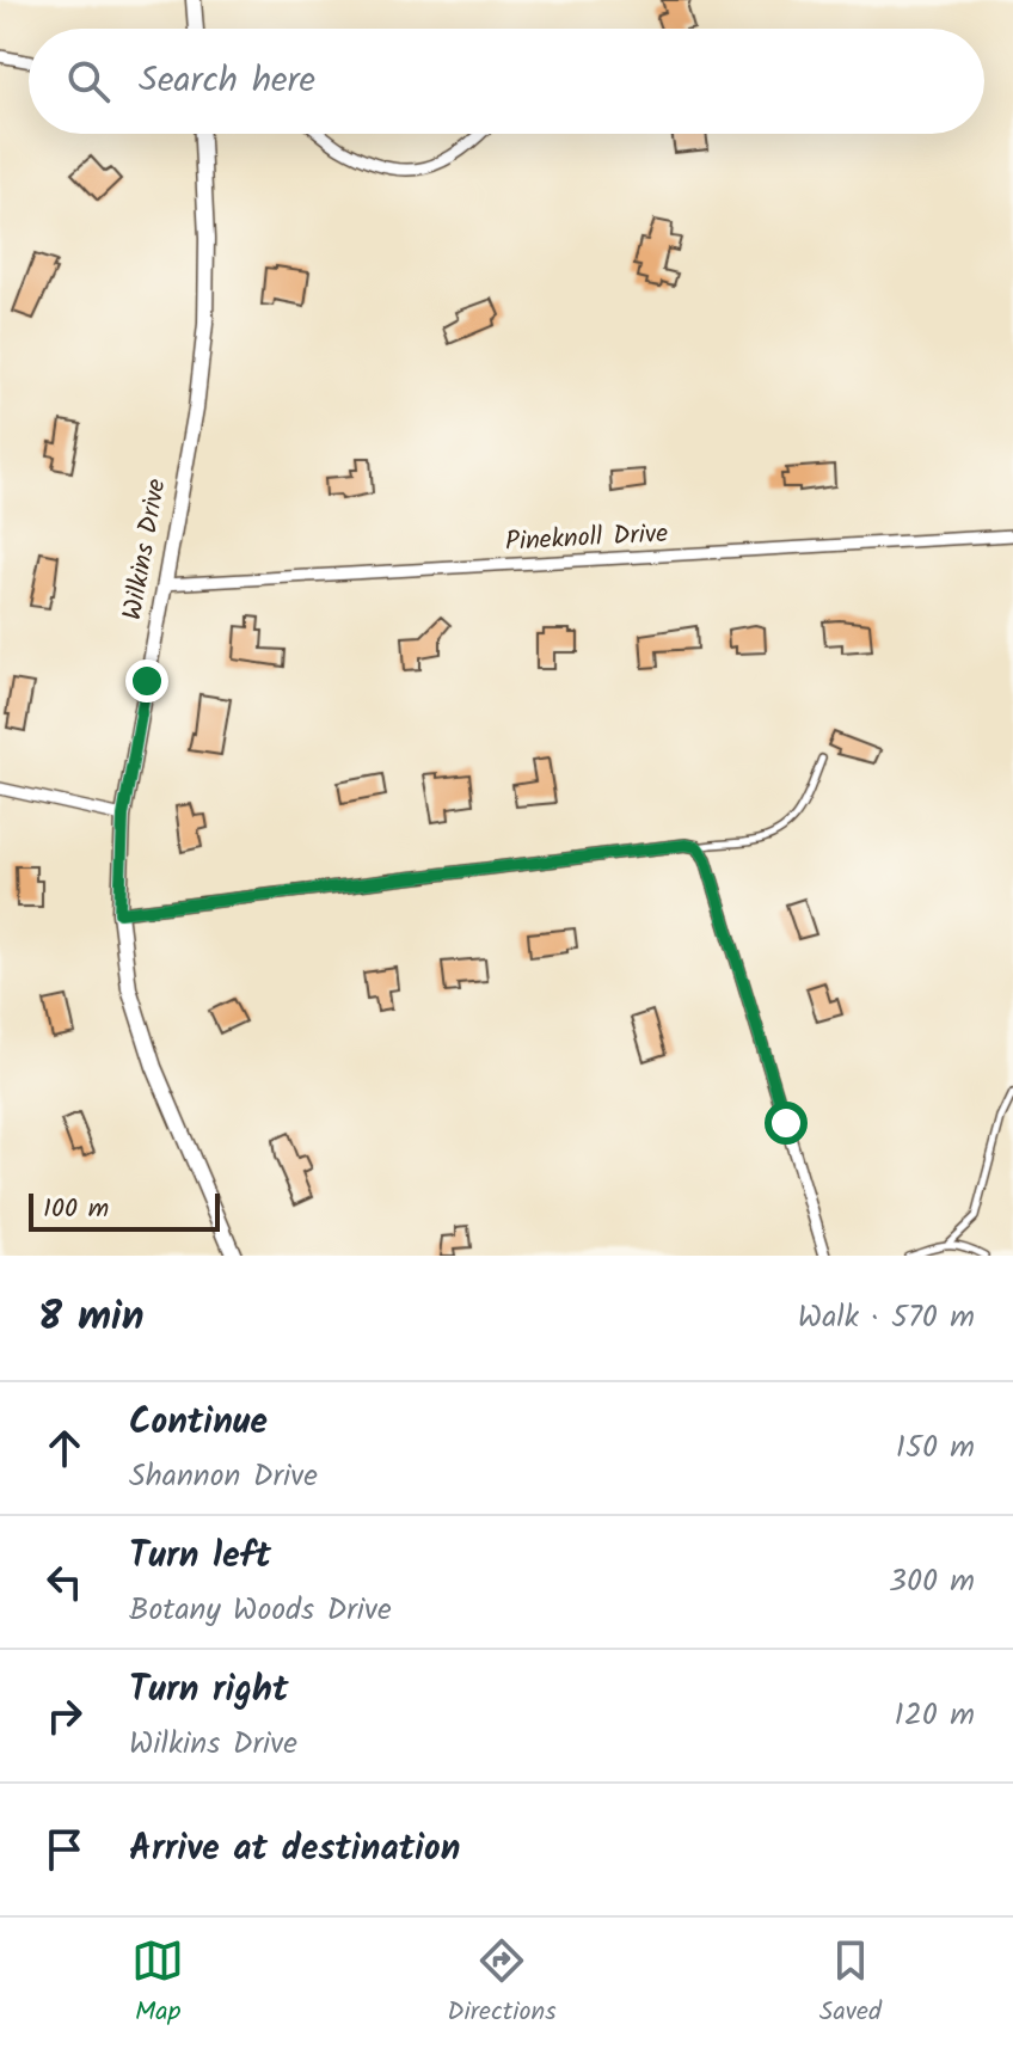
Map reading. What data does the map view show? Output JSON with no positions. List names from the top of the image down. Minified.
{"streets":{"street":["Pineknoll Drive","Wilkins Drive"]},"crossings":[["Pineknoll Drive","Wilkins Drive"]],"scale_bar":"100 m","page":{"search":"Search here","scale":"100 m","heading":["8 min","Walk · 570 m"],"list":[["Continue","Shannon Drive","150 m"],["Turn left","Botany Woods Drive","300 m"],["Turn right","Wilkins Drive","120 m"],"Arrive at destination"],"nav":["Map","Directions","Saved"]}}
